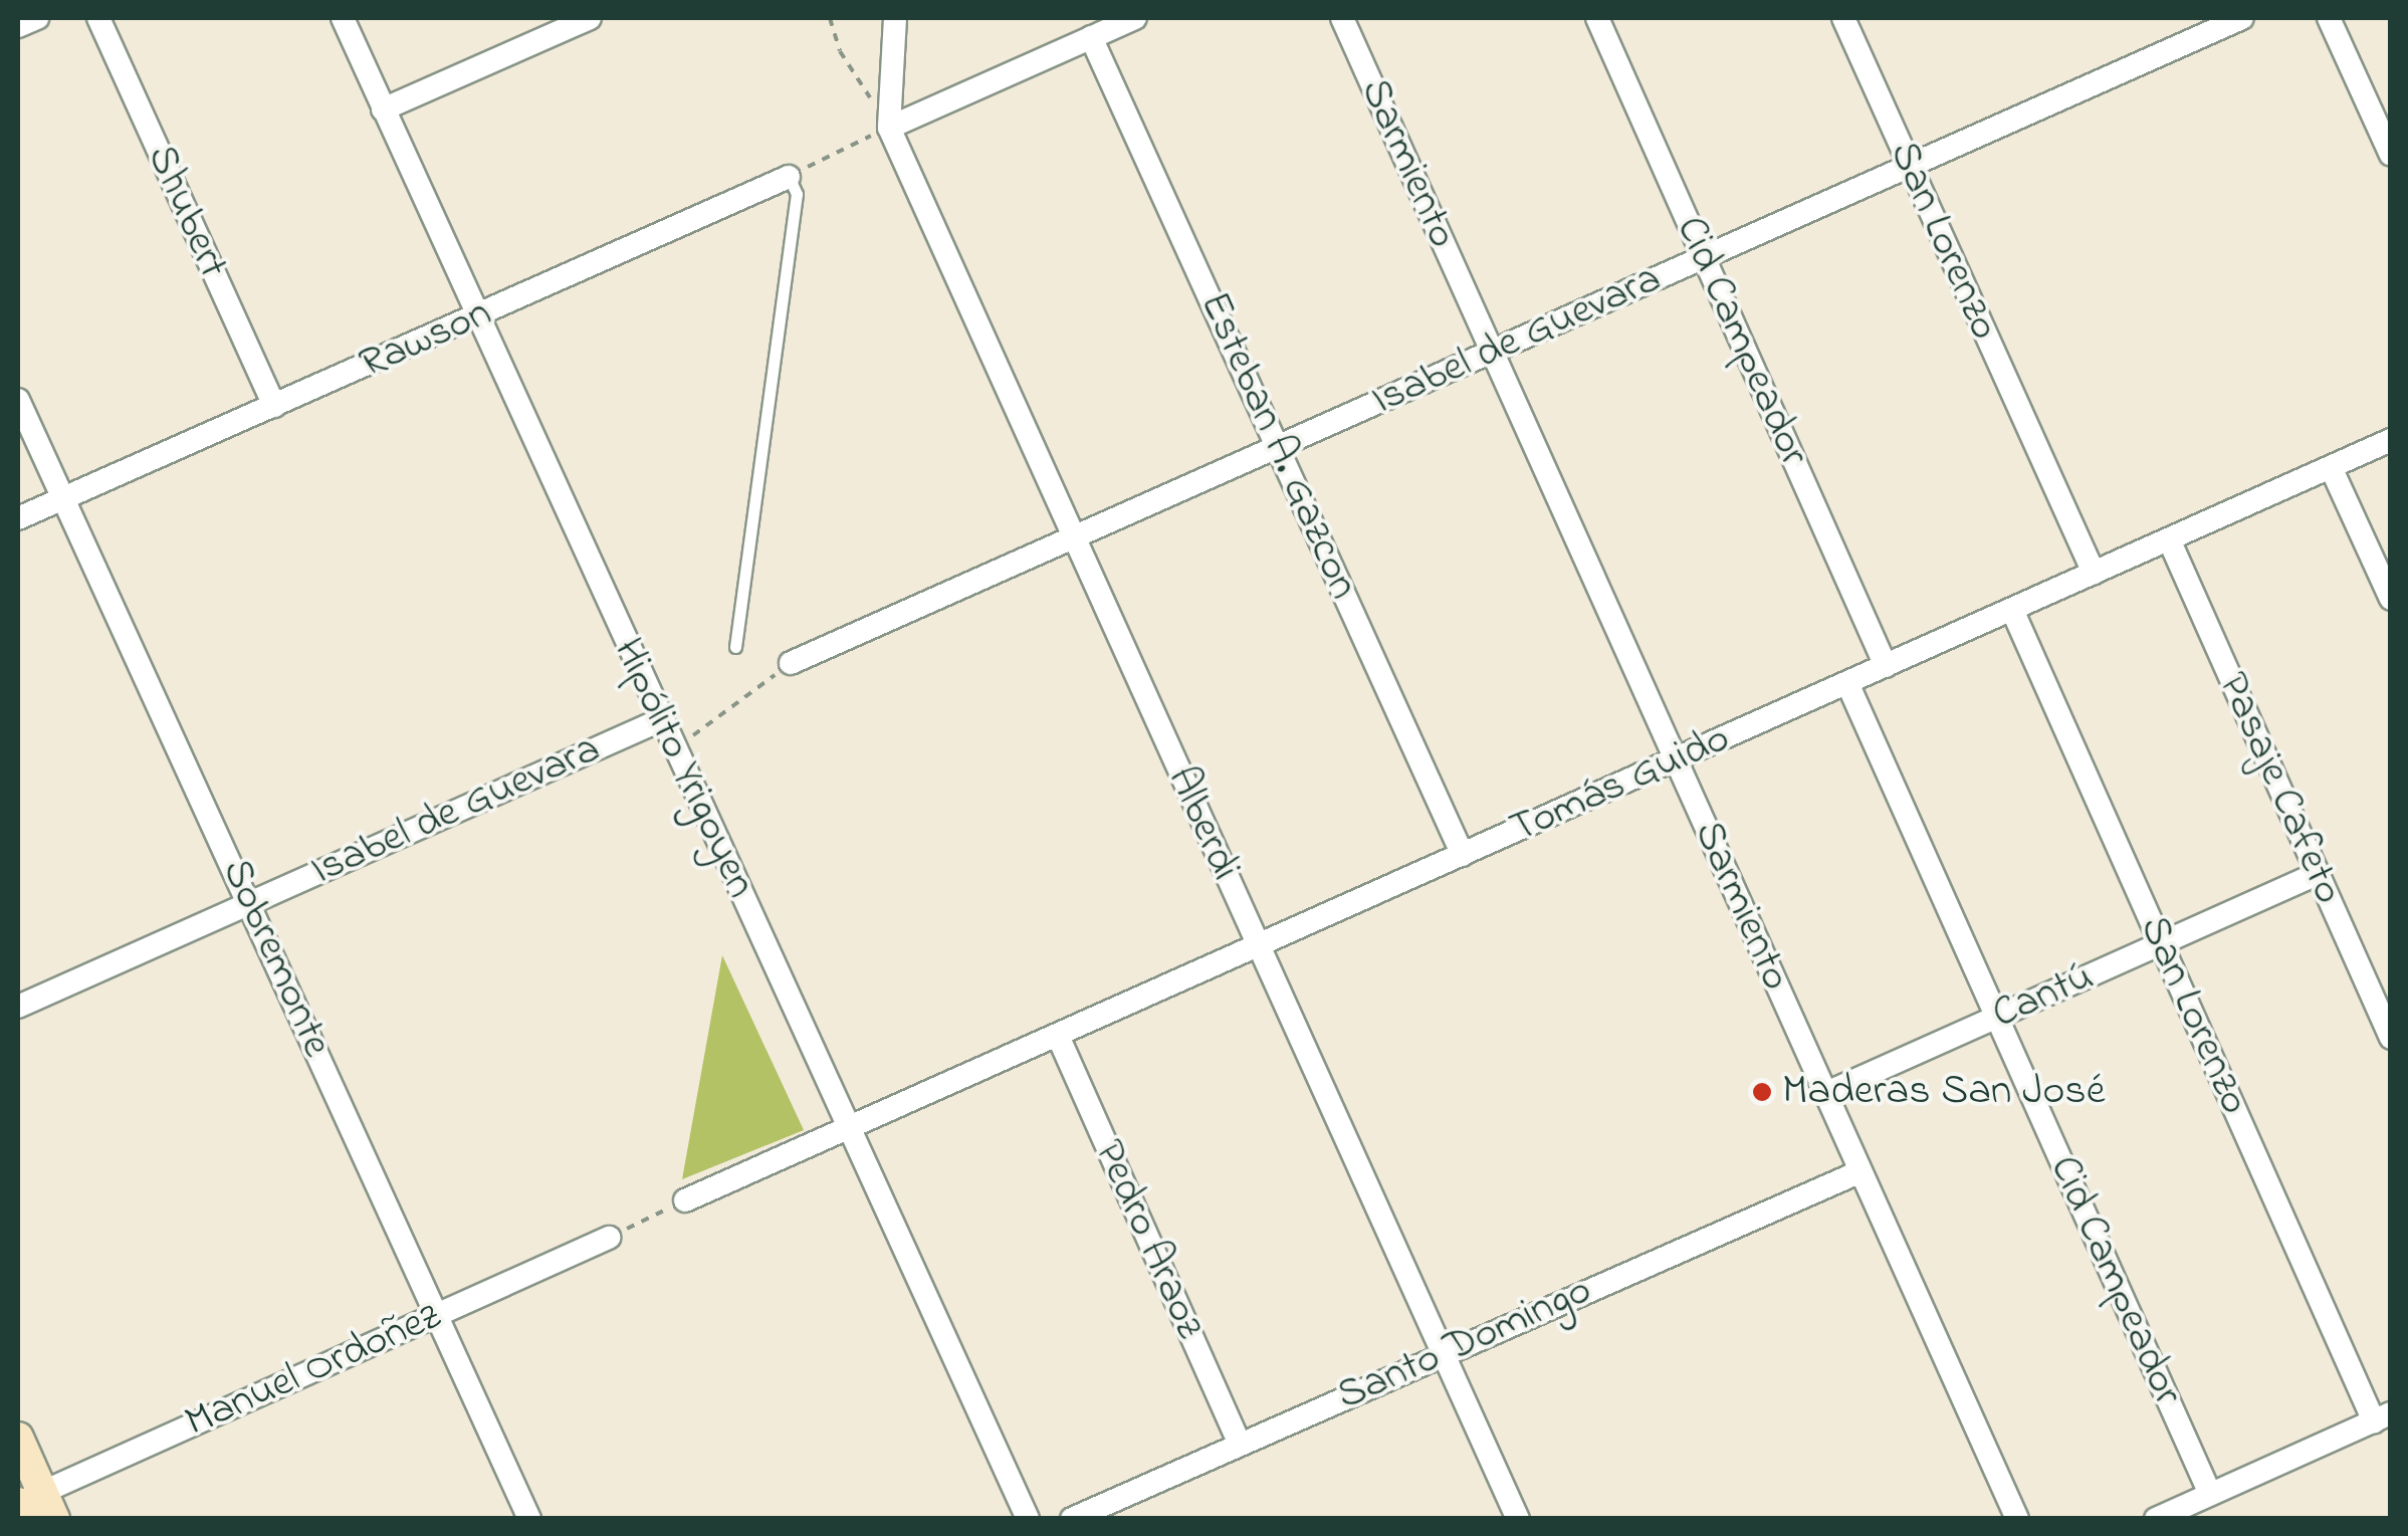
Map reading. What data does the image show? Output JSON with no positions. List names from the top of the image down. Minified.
{"streets":{"street":["Sarmiento","Shubert","San Lorenzo","Rawson","Isabel de Guevara","Cid Campeador","Esteban A. Gazcon","Hipólito Yrigoyen","Tomás Guido","Pasaje Cafeto","Alberdi","Sobremonte","Cantú","Pedro Araoz","Santo Domingo","Manuel Ordoñez"]},"crossings":[["Sarmiento","Isabel de Guevara"],["Sarmiento","Tomás Guido"],["Sarmiento","Cantú"],["Sarmiento","Santo Domingo"],["Shubert","Rawson"],["San Lorenzo","Isabel de Guevara"],["San Lorenzo","Tomás Guido"],["San Lorenzo","Cantú"],["Rawson","Hipólito Yrigoyen"],["Rawson","Sobremonte"],["Isabel de Guevara","Cid Campeador"],["Isabel de Guevara","Esteban A. Gazcon"],["Isabel de Guevara","Hipólito Yrigoyen"],["Isabel de Guevara","Alberdi"],["Isabel de Guevara","Sobremonte"],["Cid Campeador","Tomás Guido"],["Cid Campeador","Cantú"],["Esteban A. Gazcon","Tomás Guido"],["Hipólito Yrigoyen","Tomás Guido"],["Tomás Guido","Pasaje Cafeto"],["Tomás Guido","Alberdi"],["Tomás Guido","Pedro Araoz"],["Pasaje Cafeto","Cantú"],["Alberdi","Santo Domingo"],["Sobremonte","Manuel Ordoñez"],["Pedro Araoz","Santo Domingo"]],"places":["Maderas San José"]}
